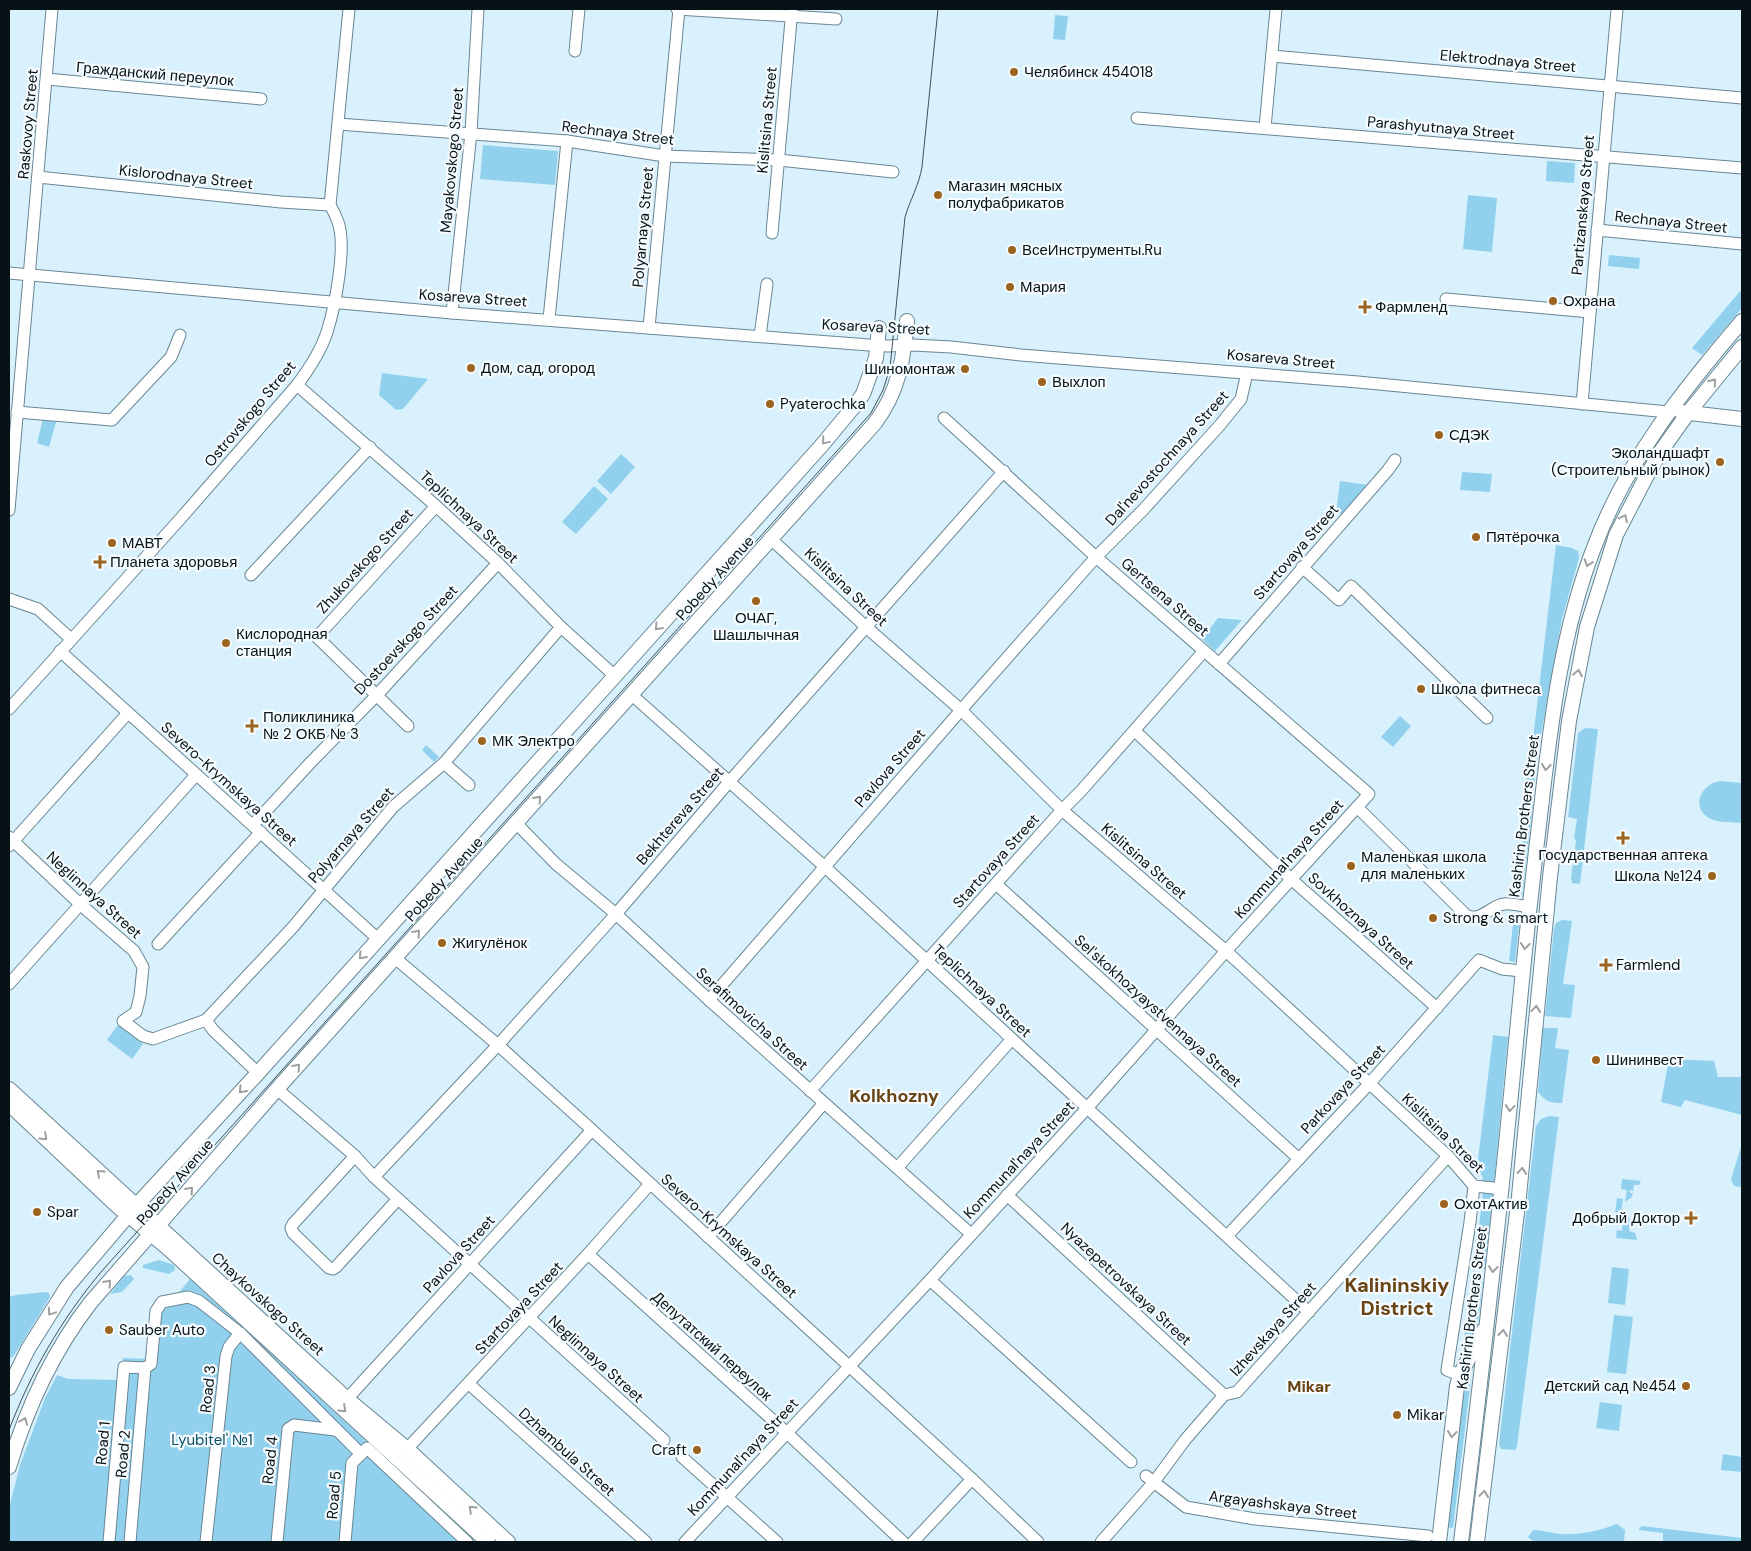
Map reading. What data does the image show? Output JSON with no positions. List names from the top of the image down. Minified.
{"streets":{"main road":["Kosareva Street","Pobedy Avenue","Kashirin Brothers Street","Chaykovskogo Street"],"street":["Elektrodnaya Street","Гражданский переулок","Kislitsina Street","Raskovoy Street","Parashyutnaya Street","Rechnaya Street","Mayakovskogo Street","Kislorodnaya Street","Partizanskaya Street","Polyarnaya Street","Ostrovskogo Street","Dal'nevostochnaya Street","Teplichnaya Street","Startovaya Street","Zhukovskogo Street","Gertsena Street","Dostoevskogo Street","Pavlova Street","Severo-Krymskaya Street","Bekhtereva Street","Kommunal'naya Street","Neglinnaya Street","Sovkhoznaya Street","Sel'skokhozyaystvennaya Street","Serafimovicha Street","Parkovaya Street","Nyazepetrovskaya Street","Izhevskaya Street","Депутатский переулок","Road 3","Road 1","Dzhambula Street","Road 2","Road 4","Road 5","Argayashskaya Street"]},"crossings":[["Elektrodnaya Street","Partizanskaya Street"],["Гражданский переулок","Raskovoy Street"],["Kislitsina Street","Rechnaya Street"],["Kislitsina Street","Startovaya Street"],["Kislitsina Street","Pobedy Avenue"],["Kislitsina Street","Pavlova Street"],["Kislitsina Street","Bekhtereva Street"],["Kislitsina Street","Kashirin Brothers Street"],["Kislitsina Street","Kommunal'naya Street"],["Kislitsina Street","Parkovaya Street"],["Kislitsina Street","Izhevskaya Street"],["Raskovoy Street","Kislorodnaya Street"],["Raskovoy Street","Kosareva Street"],["Parashyutnaya Street","Partizanskaya Street"],["Rechnaya Street","Mayakovskogo Street"],["Rechnaya Street","Partizanskaya Street"],["Rechnaya Street","Polyarnaya Street"],["Rechnaya Street","Ostrovskogo Street"],["Mayakovskogo Street","Kosareva Street"],["Kislorodnaya Street","Ostrovskogo Street"],["Partizanskaya Street","Kosareva Street"],["Polyarnaya Street","Kosareva Street"],["Polyarnaya Street","Teplichnaya Street"],["Polyarnaya Street","Severo-Krymskaya Street"],["Polyarnaya Street","Neglinnaya Street"],["Kosareva Street","Ostrovskogo Street"],["Kosareva Street","Dal'nevostochnaya Street"],["Kosareva Street","Pobedy Avenue"],["Kosareva Street","Kashirin Brothers Street"],["Ostrovskogo Street","Teplichnaya Street"],["Ostrovskogo Street","Severo-Krymskaya Street"],["Dal'nevostochnaya Street","Gertsena Street"],["Dal'nevostochnaya Street","Pavlova Street"],["Teplichnaya Street","Startovaya Street"],["Teplichnaya Street","Zhukovskogo Street"],["Teplichnaya Street","Pobedy Avenue"],["Teplichnaya Street","Dostoevskogo Street"],["Teplichnaya Street","Pavlova Street"],["Teplichnaya Street","Bekhtereva Street"],["Teplichnaya Street","Kommunal'naya Street"],["Teplichnaya Street","Parkovaya Street"],["Teplichnaya Street","Izhevskaya Street"],["Startovaya Street","Gertsena Street"],["Startovaya Street","Severo-Krymskaya Street"],["Startovaya Street","Neglinnaya Street"],["Startovaya Street","Sovkhoznaya Street"],["Startovaya Street","Sel'skokhozyaystvennaya Street"],["Startovaya Street","Serafimovicha Street"],["Startovaya Street","Chaykovskogo Street"],["Startovaya Street","Депутатский переулок"],["Startovaya Street","Dzhambula Street"],["Zhukovskogo Street","Dostoevskogo Street"],["Pobedy Avenue","Severo-Krymskaya Street"],["Pobedy Avenue","Neglinnaya Street"],["Pobedy Avenue","Serafimovicha Street"],["Pobedy Avenue","Chaykovskogo Street"],["Gertsena Street","Pavlova Street"],["Gertsena Street","Bekhtereva Street"],["Gertsena Street","Kommunal'naya Street"],["Dostoevskogo Street","Severo-Krymskaya Street"],["Pavlova Street","Severo-Krymskaya Street"],["Pavlova Street","Neglinnaya Street"],["Pavlova Street","Serafimovicha Street"],["Pavlova Street","Chaykovskogo Street"],["Severo-Krymskaya Street","Bekhtereva Street"],["Severo-Krymskaya Street","Kommunal'naya Street"],["Bekhtereva Street","Neglinnaya Street"],["Bekhtereva Street","Serafimovicha Street"],["Kashirin Brothers Street","Parkovaya Street"],["Kommunal'naya Street","Sovkhoznaya Street"],["Kommunal'naya Street","Sel'skokhozyaystvennaya Street"],["Kommunal'naya Street","Serafimovicha Street"],["Kommunal'naya Street","Nyazepetrovskaya Street"],["Kommunal'naya Street","Депутатский переулок"],["Sovkhoznaya Street","Parkovaya Street"],["Sel'skokhozyaystvennaya Street","Parkovaya Street"],["Nyazepetrovskaya Street","Izhevskaya Street"],["Izhevskaya Street","Argayashskaya Street"],["Road 3","Road 2"],["Road 1","Road 2"],["Road 2","Road 4"],["Road 2","Road 5"]],"districts":["Kolkhozny","Kalininskiy District","Mikar"],"parks":["Lyubitel' №1"],"places":{"other":["Челябинск 454018","Магазин мясных полуфабрикатов","ВсеИнструменты.Ru","Мария","Охрана","Дом, сад, огород","Шиномонтаж","Выхлоп","Pyaterochka","СДЭК","Эколандшафт (Строительный рынок)","Пятёрочка","МАВТ","ОЧАГ, Шашлычная","Кислородная станция","Школа фитнеса","МК Электро","Маленькая школа для маленьких","Школа №124","Strong & smart","Жигулёнок","Шининвест","ОхотАктив","Spar","Sauber Auto","Детский сад №454","Mikar","Craft"],"health":["Фармленд","Планета здоровья","Поликлиника № 2 ОКБ № 3","Государственная аптека","Farmlend","Добрый Доктор"]}}
